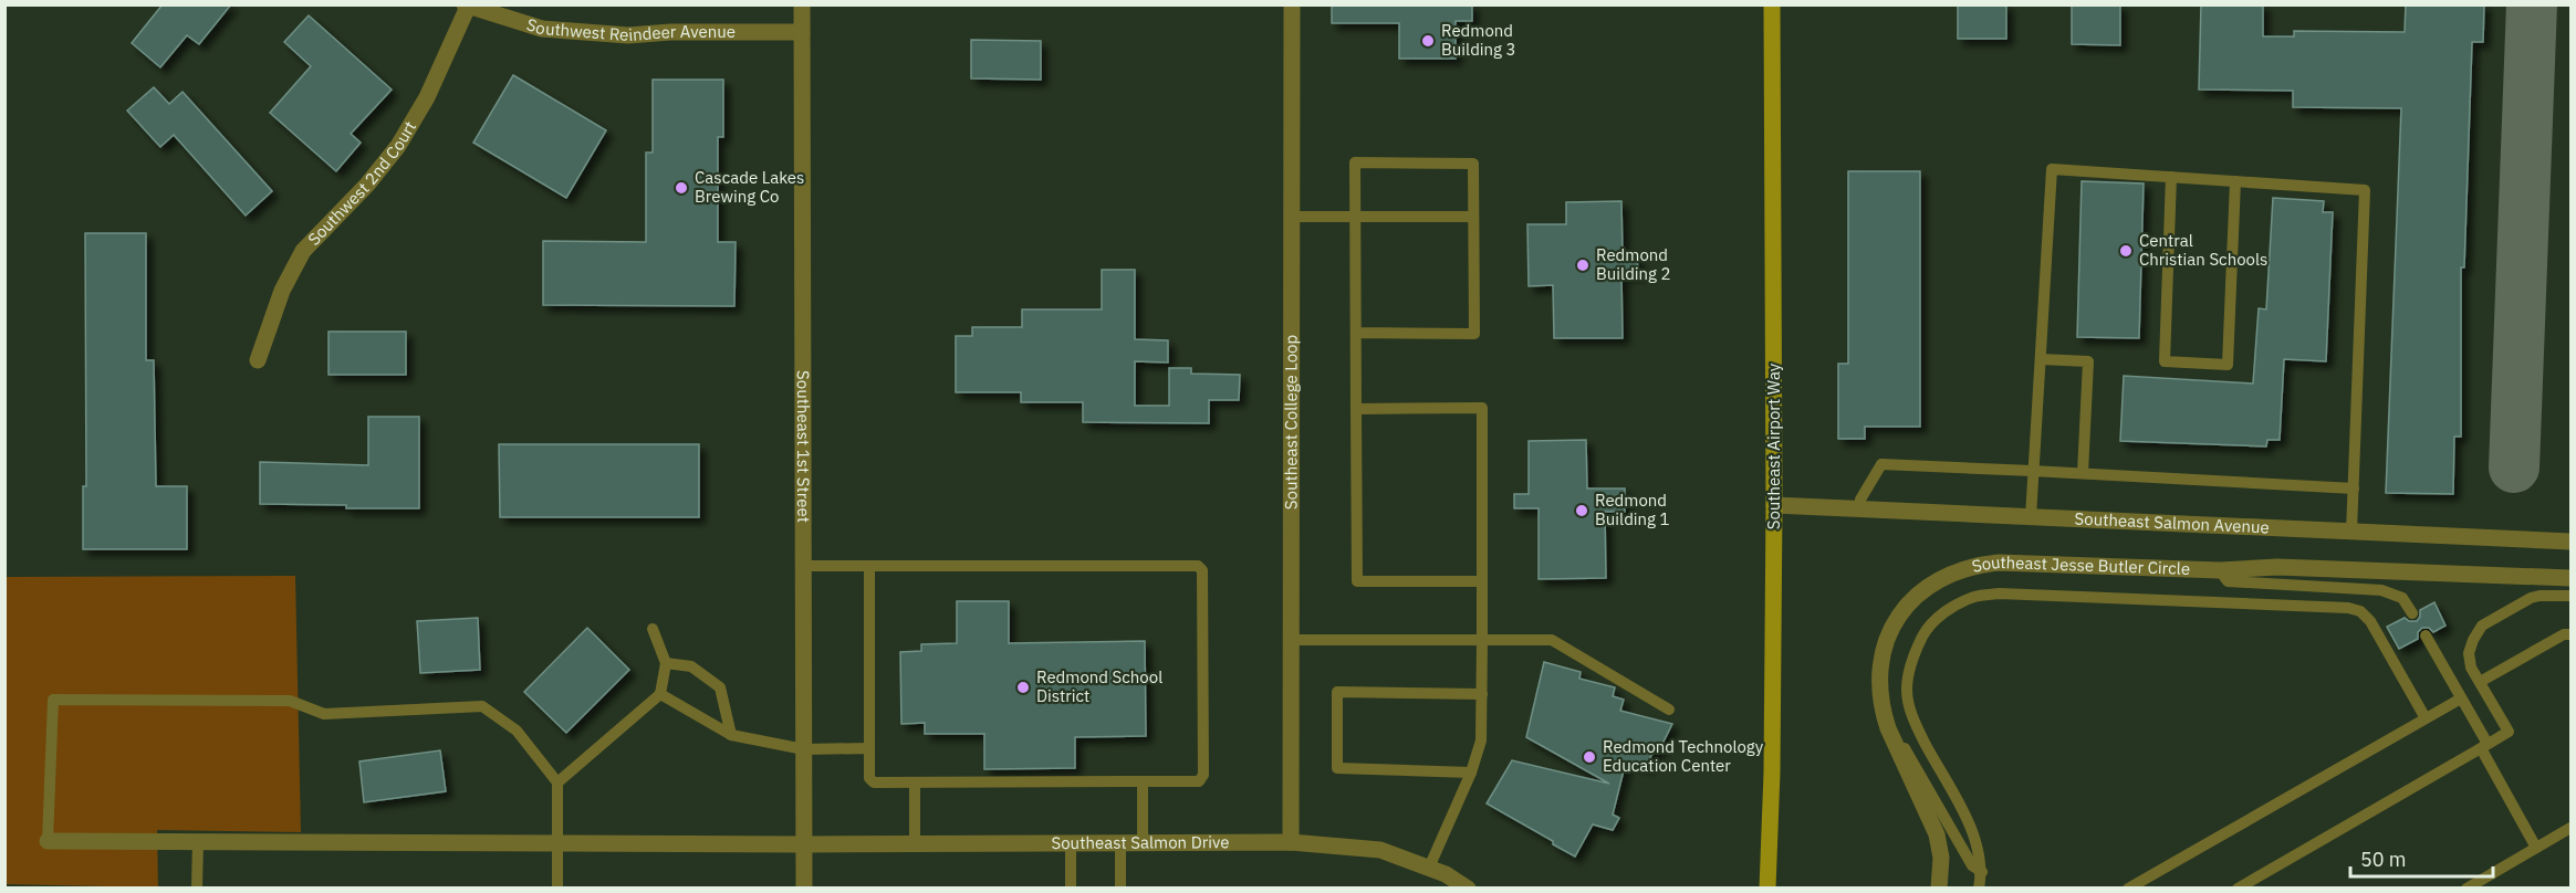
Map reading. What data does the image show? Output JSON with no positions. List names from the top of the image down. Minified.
{"streets":{"main road":["Southeast Airport Way"],"street":["Southwest Reindeer Avenue","Southwest 2nd Court","Southeast College Loop","Southeast 1st Street","Southeast Salmon Avenue","Southeast Jesse Butler Circle","Southeast Salmon Drive"]},"crossings":[["Southwest Reindeer Avenue","Southwest 2nd Court"],["Southwest Reindeer Avenue","Southeast 1st Street"],["Southeast College Loop","Southeast Salmon Drive"],["Southeast 1st Street","Southeast Salmon Drive"],["Southeast Airport Way","Southeast Salmon Avenue"]],"places":["Redmond Building 3","Cascade Lakes Brewing Co","Central Christian Schools","Redmond Building 2","Redmond Building 1","Redmond School District","Redmond Technology Education Center"],"scale_bar":"50 m"}
